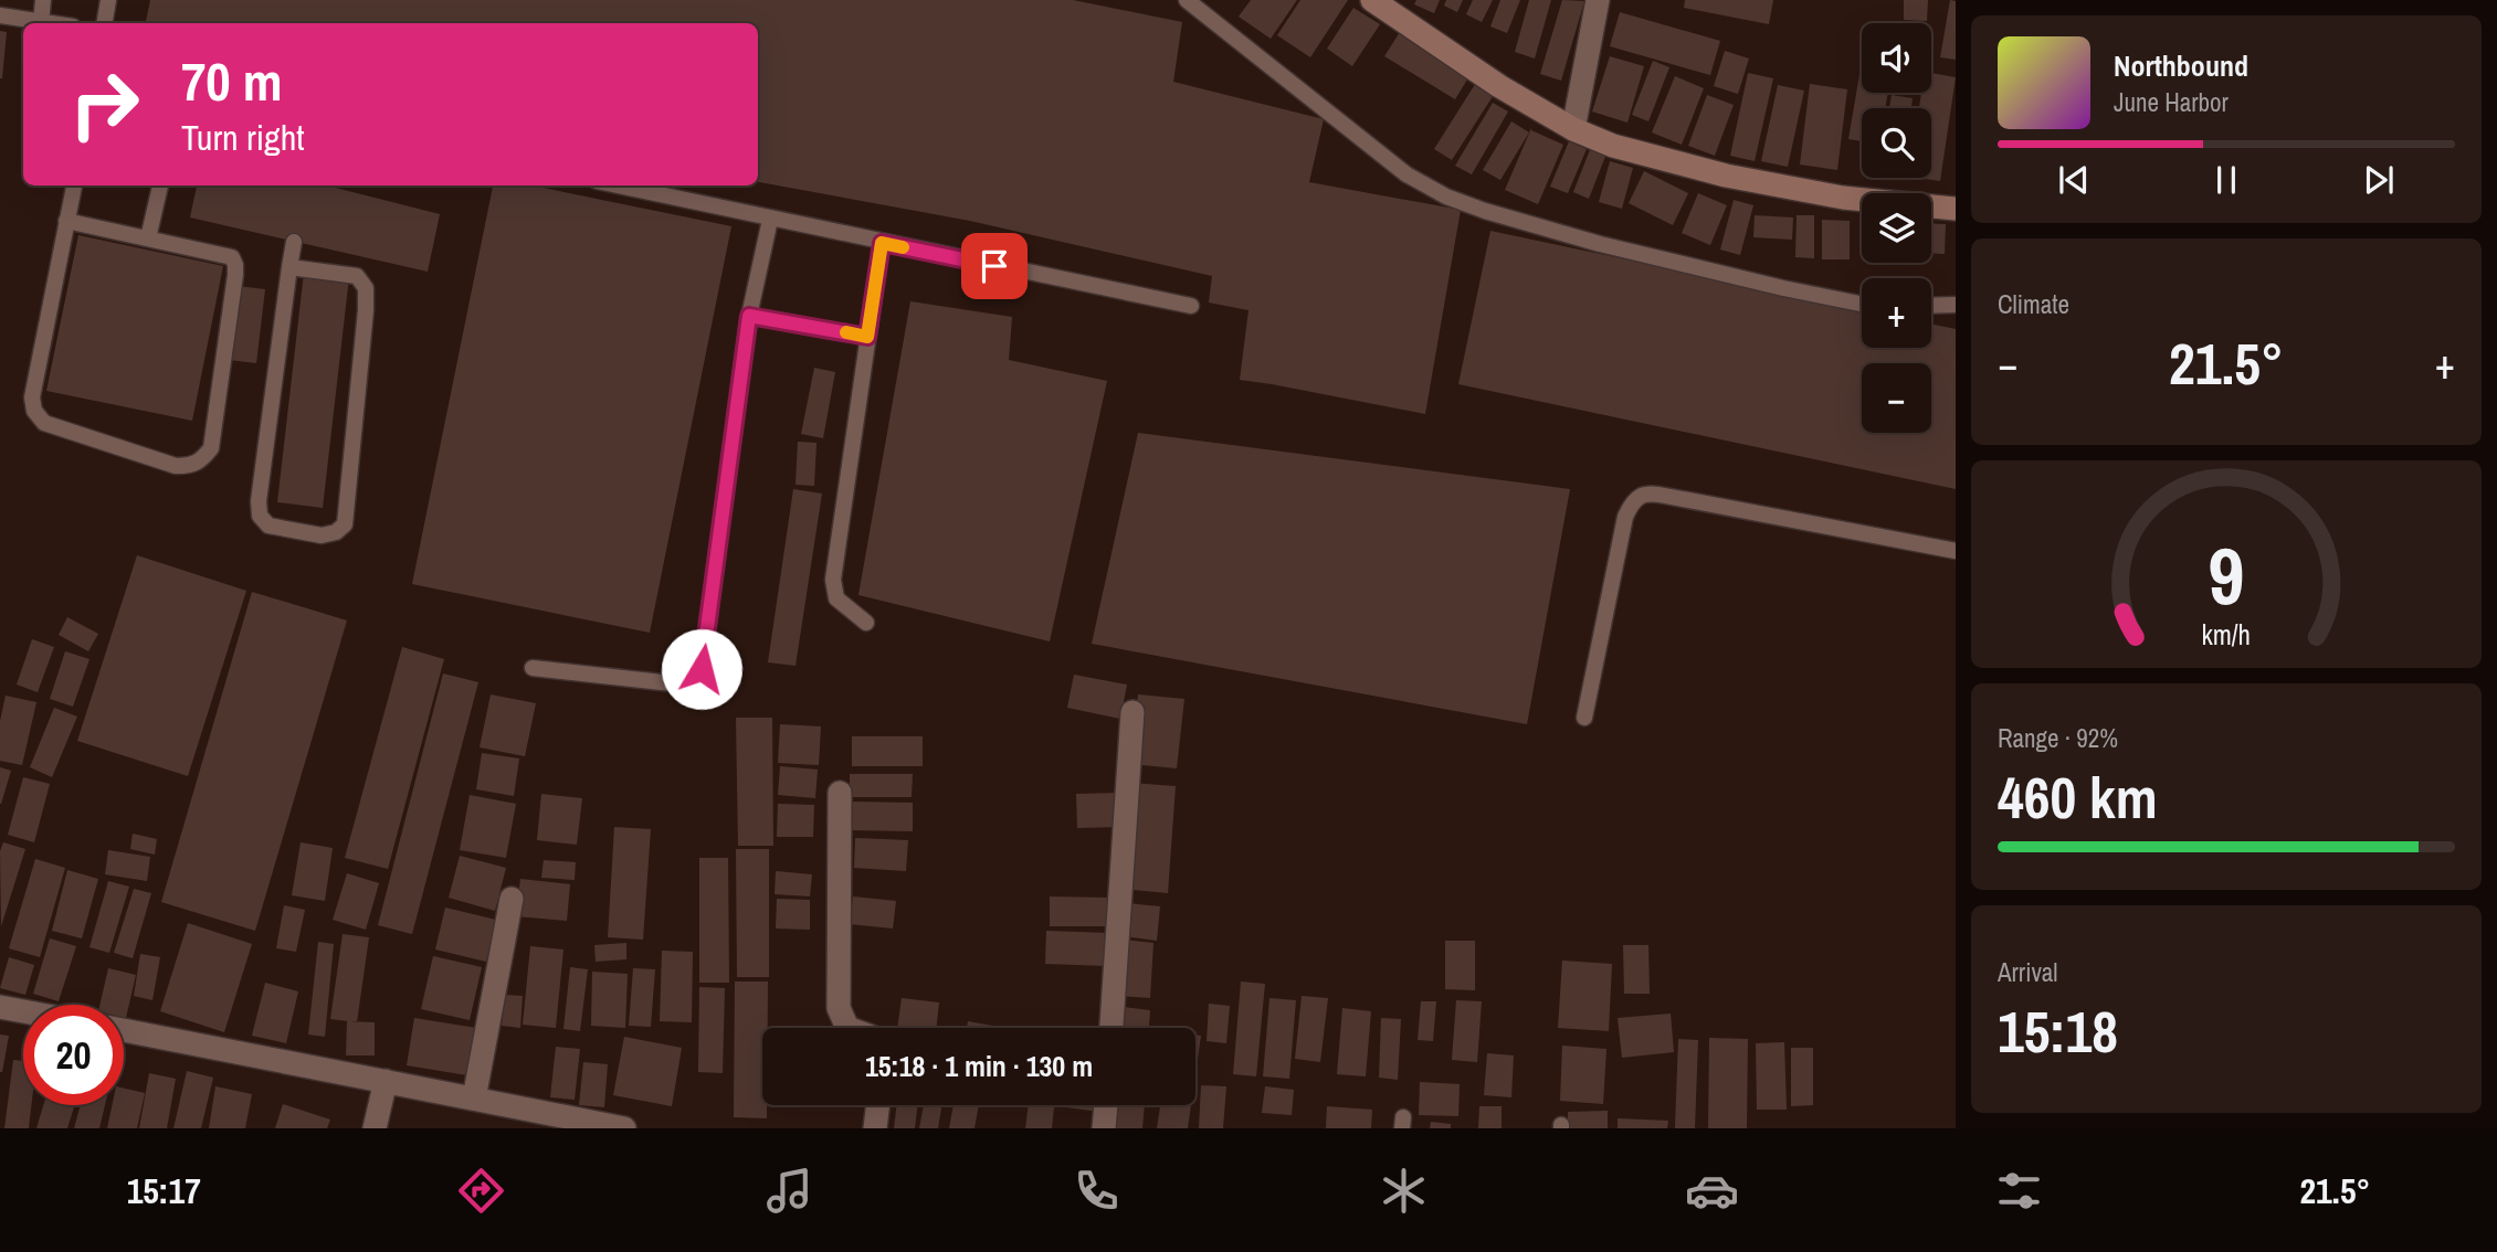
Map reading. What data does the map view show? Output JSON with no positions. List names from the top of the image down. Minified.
{"page":{"map_buttons":["+","−"],"turn":["70 m","Turn right"],"song":["Northbound","June Harbor"],"tile":["Climate",["Range · 92%","460 km"],["Arrival","15:18"]],"heat":["−","21.5°","+"],"limit":"20","trip":"15:18 · 1 min · 130 m","tabs":["15:17","21.5°"],"gauge":["9","km/h"]}}
